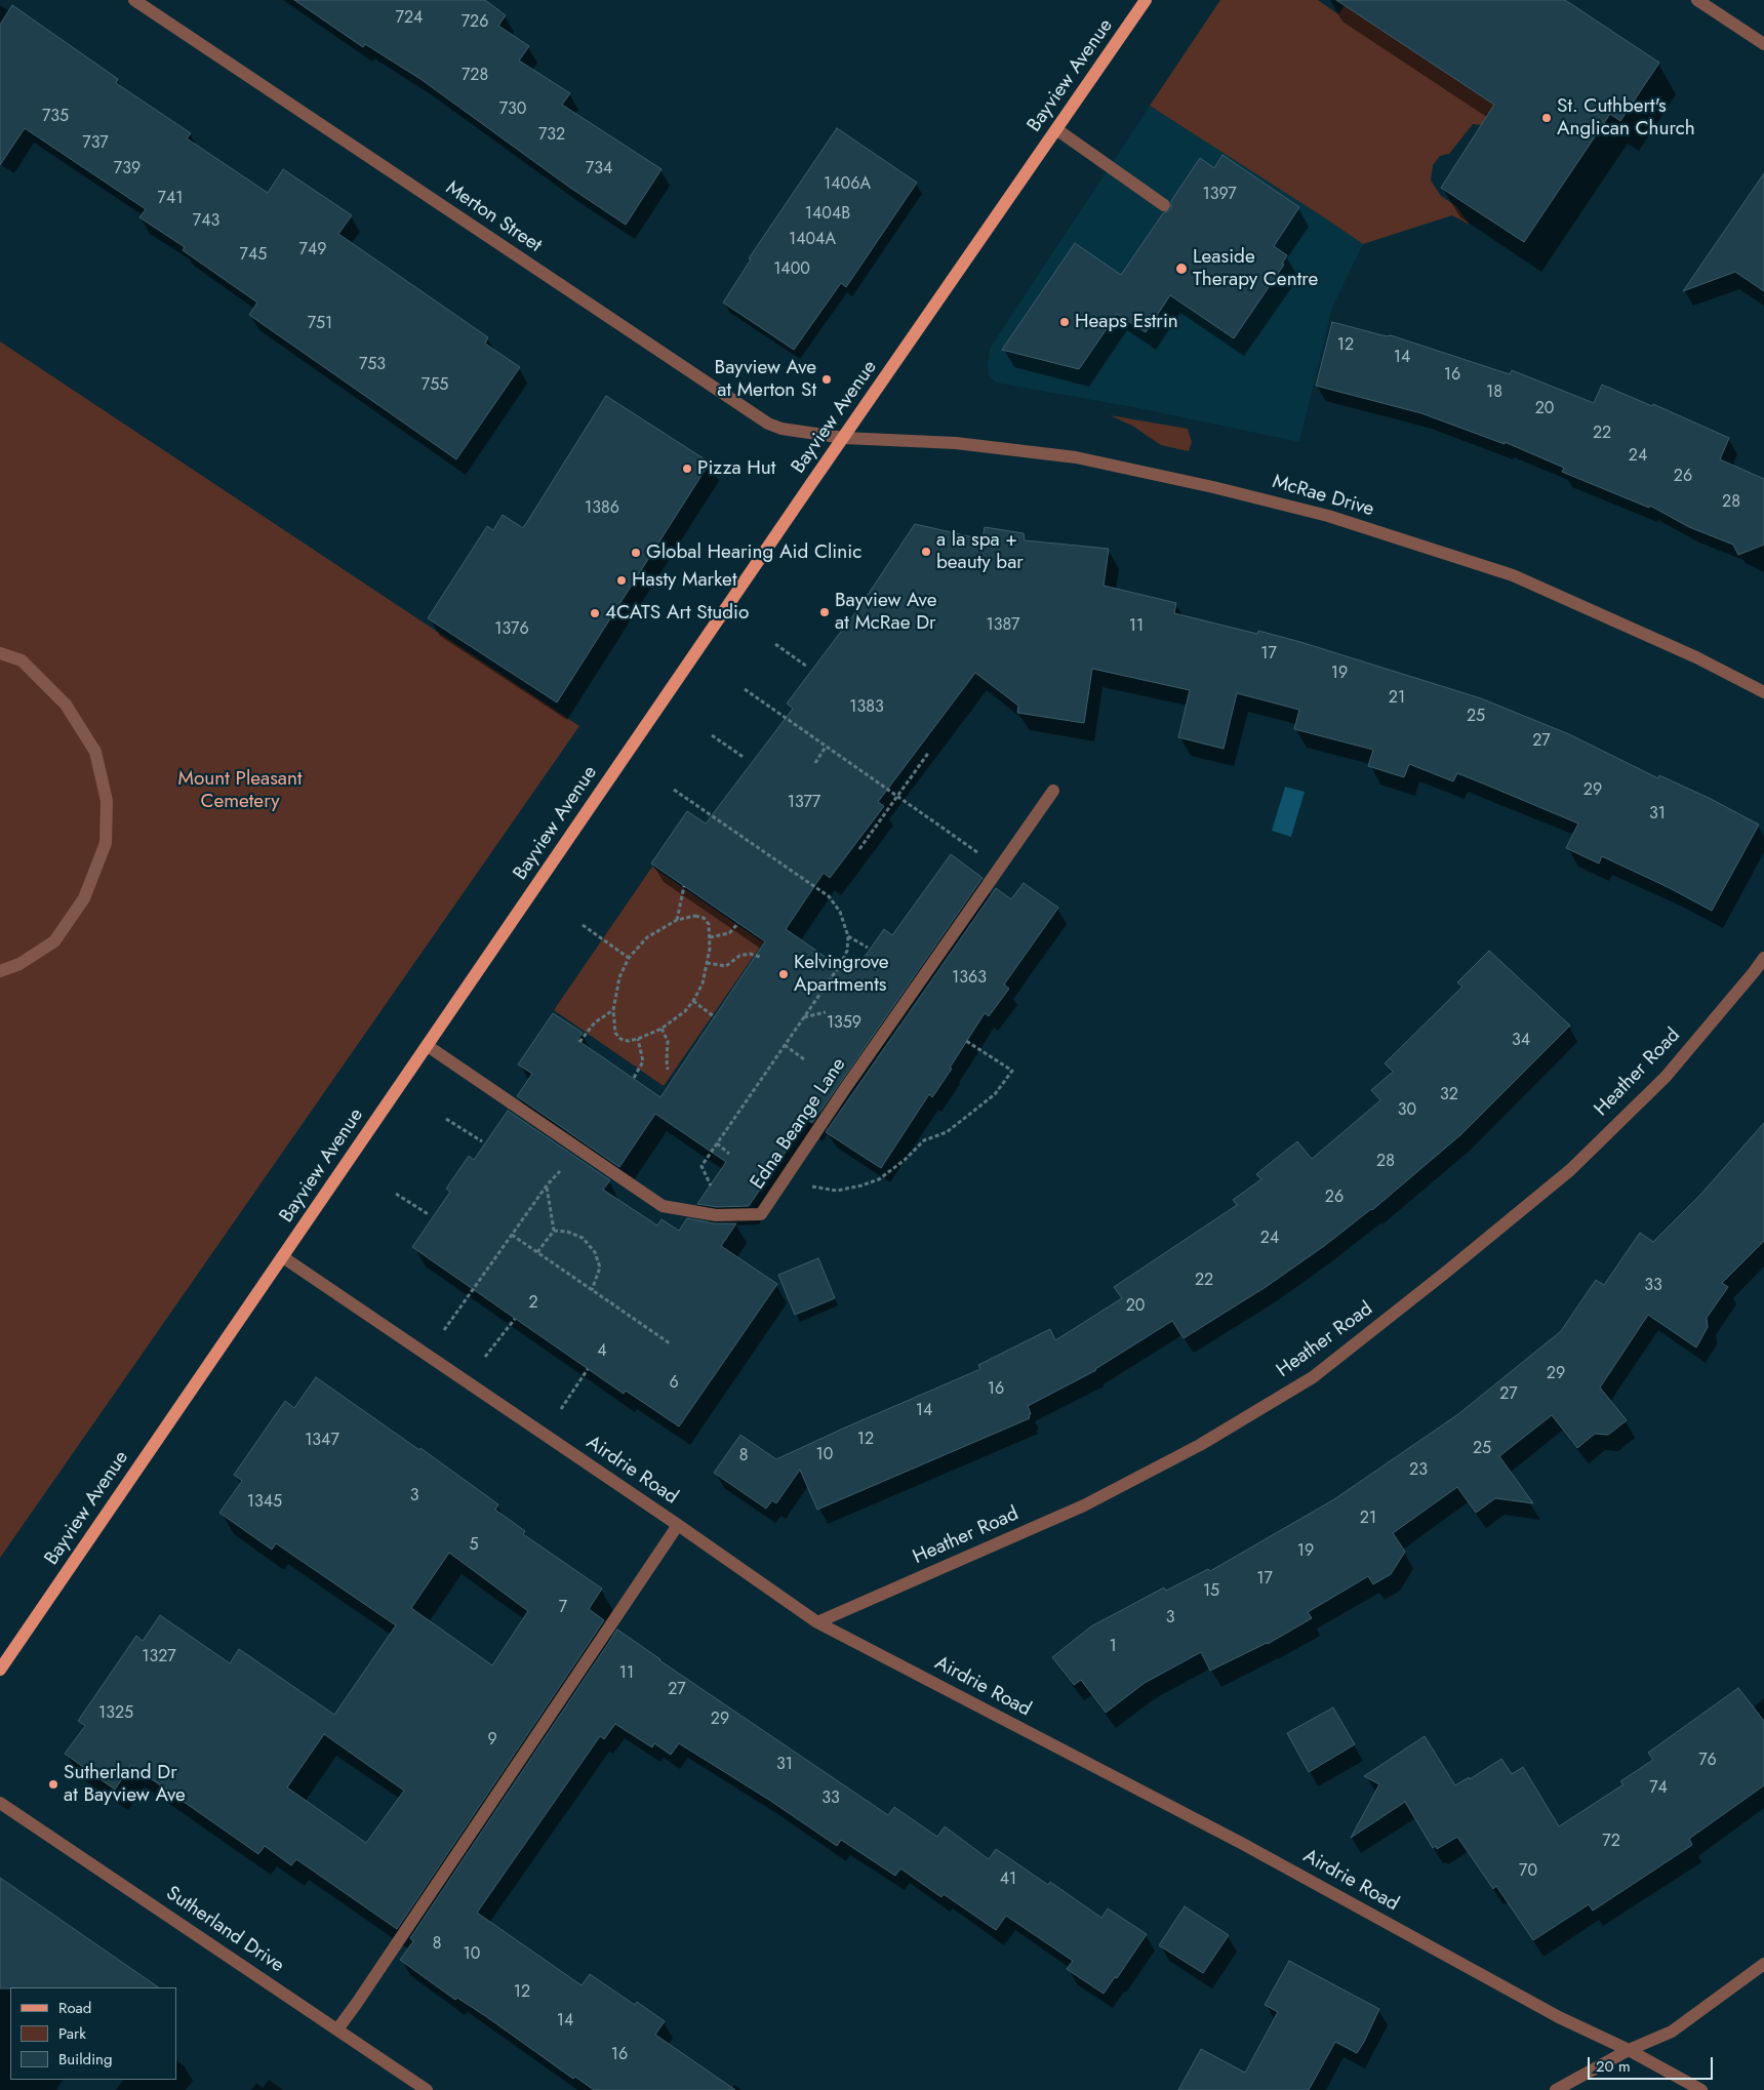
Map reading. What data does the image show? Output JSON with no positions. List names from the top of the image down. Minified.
{"streets":{"main road":["Bayview Avenue"],"street":["Merton Street","McRae Drive","Heather Road","Edna Beange Lane","Airdrie Road","Sutherland Drive"]},"crossings":[["Bayview Avenue","Merton Street"],["Bayview Avenue","McRae Drive"],["Bayview Avenue","Edna Beange Lane"],["Bayview Avenue","Airdrie Road"],["Merton Street","McRae Drive"],["Heather Road","Airdrie Road"]],"parks":["Mount Pleasant Cemetery"],"places":["St. Cuthbert's Anglican Church","Leaside Therapy Centre","Heaps Estrin","Bayview Ave at Merton St","Pizza Hut","a la spa + beauty bar","Global Hearing Aid Clinic","Hasty Market","Bayview Ave at McRae Dr","4CATS Art Studio","Kelvingrove Apartments","Sutherland Dr at Bayview Ave"],"house_numbers":["724","726","728","730","735","732","737","739","734","1406A","1397","741","1404B","743","1404A","749","745","1400","751","12","14","753","16","755","18","20","22","24","26","28","1386","1387","11","1376","17","19","21","1383","25","27","29","1377","31","1363","1359","34","32","30","28","26","24","22","33","2","20","4","29","6","16","27","14","12","1347","25","10","8","23","3","1345","21","5","19","17","15","7","3","1","1327","11","27","1325","29","9","76","31","74","33","72","70","41","8","10","12","14","16"],"legend":["Road","Park","Building"],"scale_bar":"20 m"}
